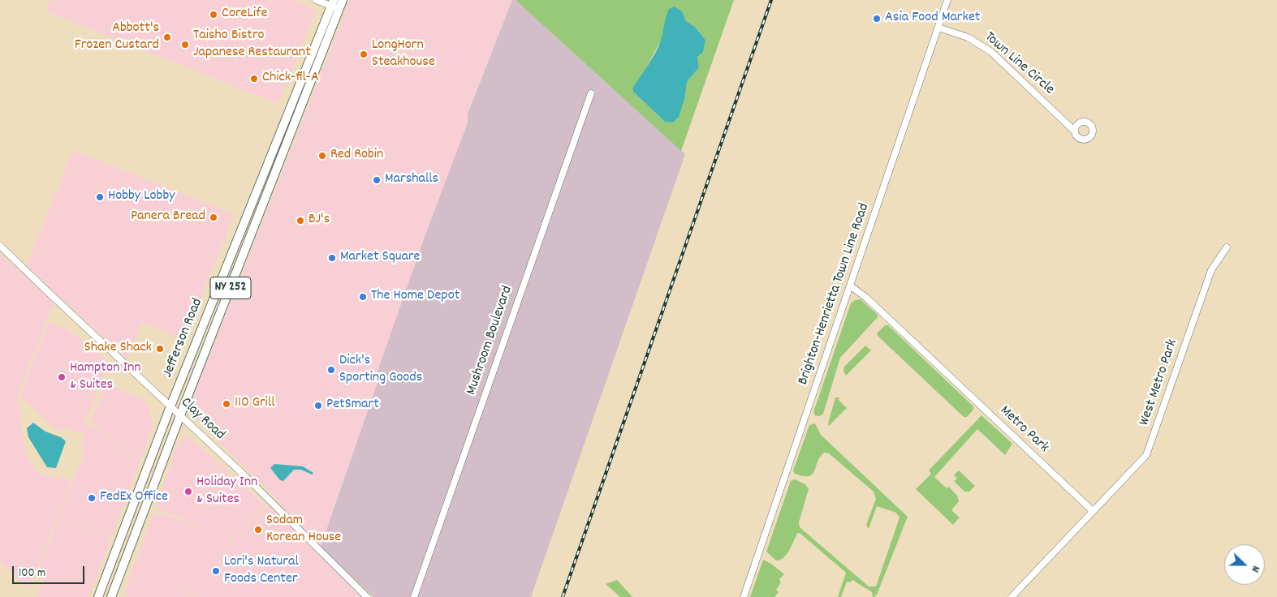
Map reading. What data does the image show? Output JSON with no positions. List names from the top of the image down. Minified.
{"streets":{"main road":["NY 252","Jefferson Road"],"street":["Town Line Circle","Brighton-Henrietta Town Line Road","Mushroom Boulevard","West Metro Park","Clay Road","Metro Park"]},"crossings":[["Town Line Circle","Brighton-Henrietta Town Line Road"],["Brighton-Henrietta Town Line Road","Metro Park"],["Jefferson Road","Clay Road"],["West Metro Park","Metro Park"]],"places":["CoreLife","Asia Food Market","Abbott's Frozen Custard","Taisho Bistro Japanese Restaurant","LongHorn Steakhouse","Chick-fil-A","Red Robin","Marshalls","Hobby Lobby","Panera Bread","BJ's","Market Square","The Home Depot","Shake Shack","Dick's Sporting Goods","Hampton Inn & Suites","110 Grill","PetSmart","Holiday Inn & Suites","FedEx Office","Sodam Korean House","Lori's Natural Foods Center"],"scale_bar":"100 m","north":"right"}
